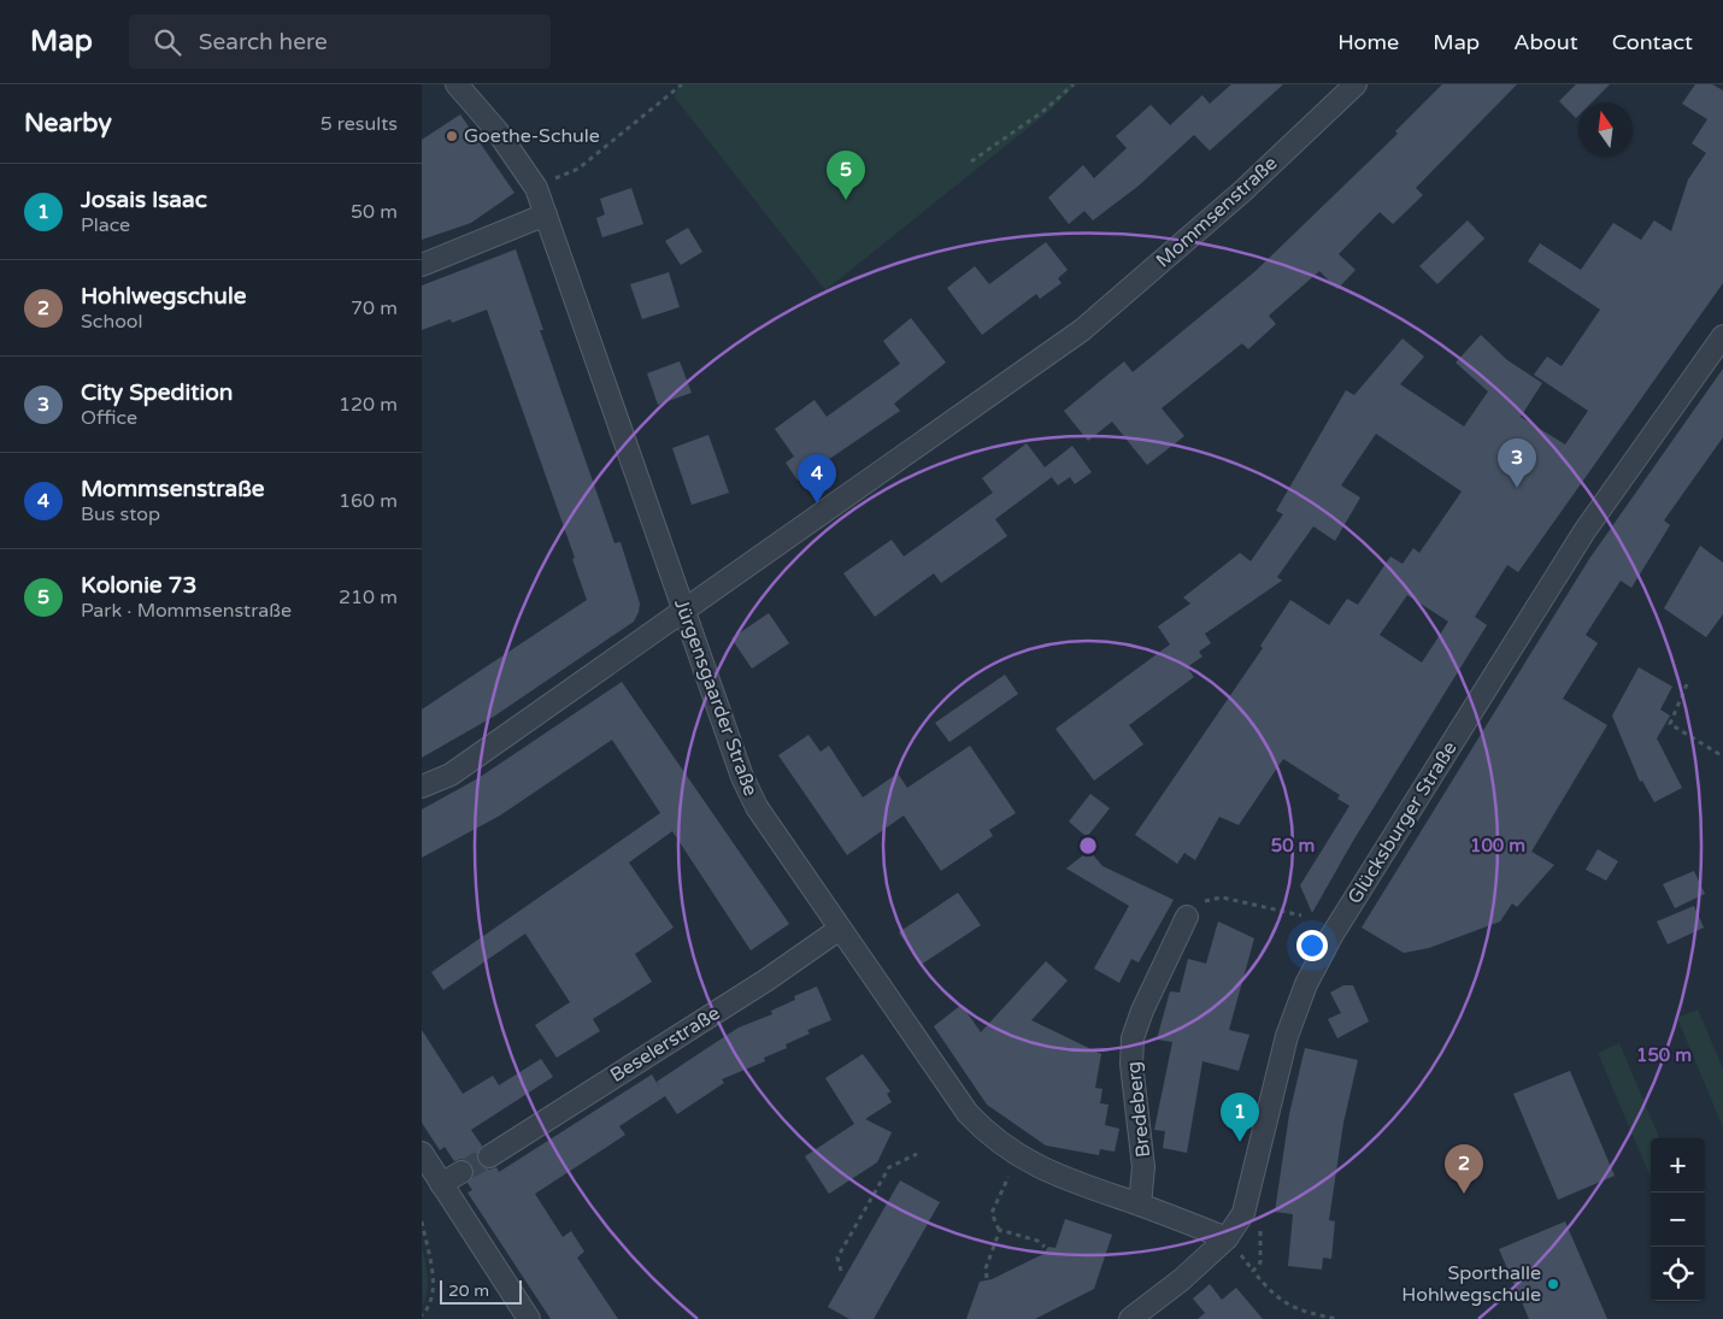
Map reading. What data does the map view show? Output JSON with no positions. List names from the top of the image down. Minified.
{"streets":{"street":["Mommsenstraße","Jürgensgaarder Straße","Glücksburger Straße","Beselerstraße","Bredeberg"]},"crossings":[["Mommsenstraße","Jürgensgaarder Straße"],["Jürgensgaarder Straße","Glücksburger Straße"],["Jürgensgaarder Straße","Beselerstraße"],["Jürgensgaarder Straße","Bredeberg"]],"places":["Goethe-Schule","Sporthalle Hohlwegschule"],"scale_bar":"20 m","north":"top","page":{"header":"Map","search":"Search here","nav":["Home","Map","About","Contact"],"heading":["Nearby","5 results"],"pins":["5","3","4","1","2"],"list":[{"mark":"1","name":"Josais Isaac","note":"Place","value":"50 m"},{"mark":"2","name":"Hohlwegschule","note":"School","value":"70 m"},{"mark":"3","name":"City Spedition","note":"Office","value":"120 m"},{"mark":"4","name":"Mommsenstraße","note":"Bus stop","value":"160 m"},{"mark":"5","name":"Kolonie 73","note":"Park · Mommsenstraße","value":"210 m"}],"map_buttons":["+","−"],"scale":"20 m"},"rings":["50 m","100 m","150 m"]}
